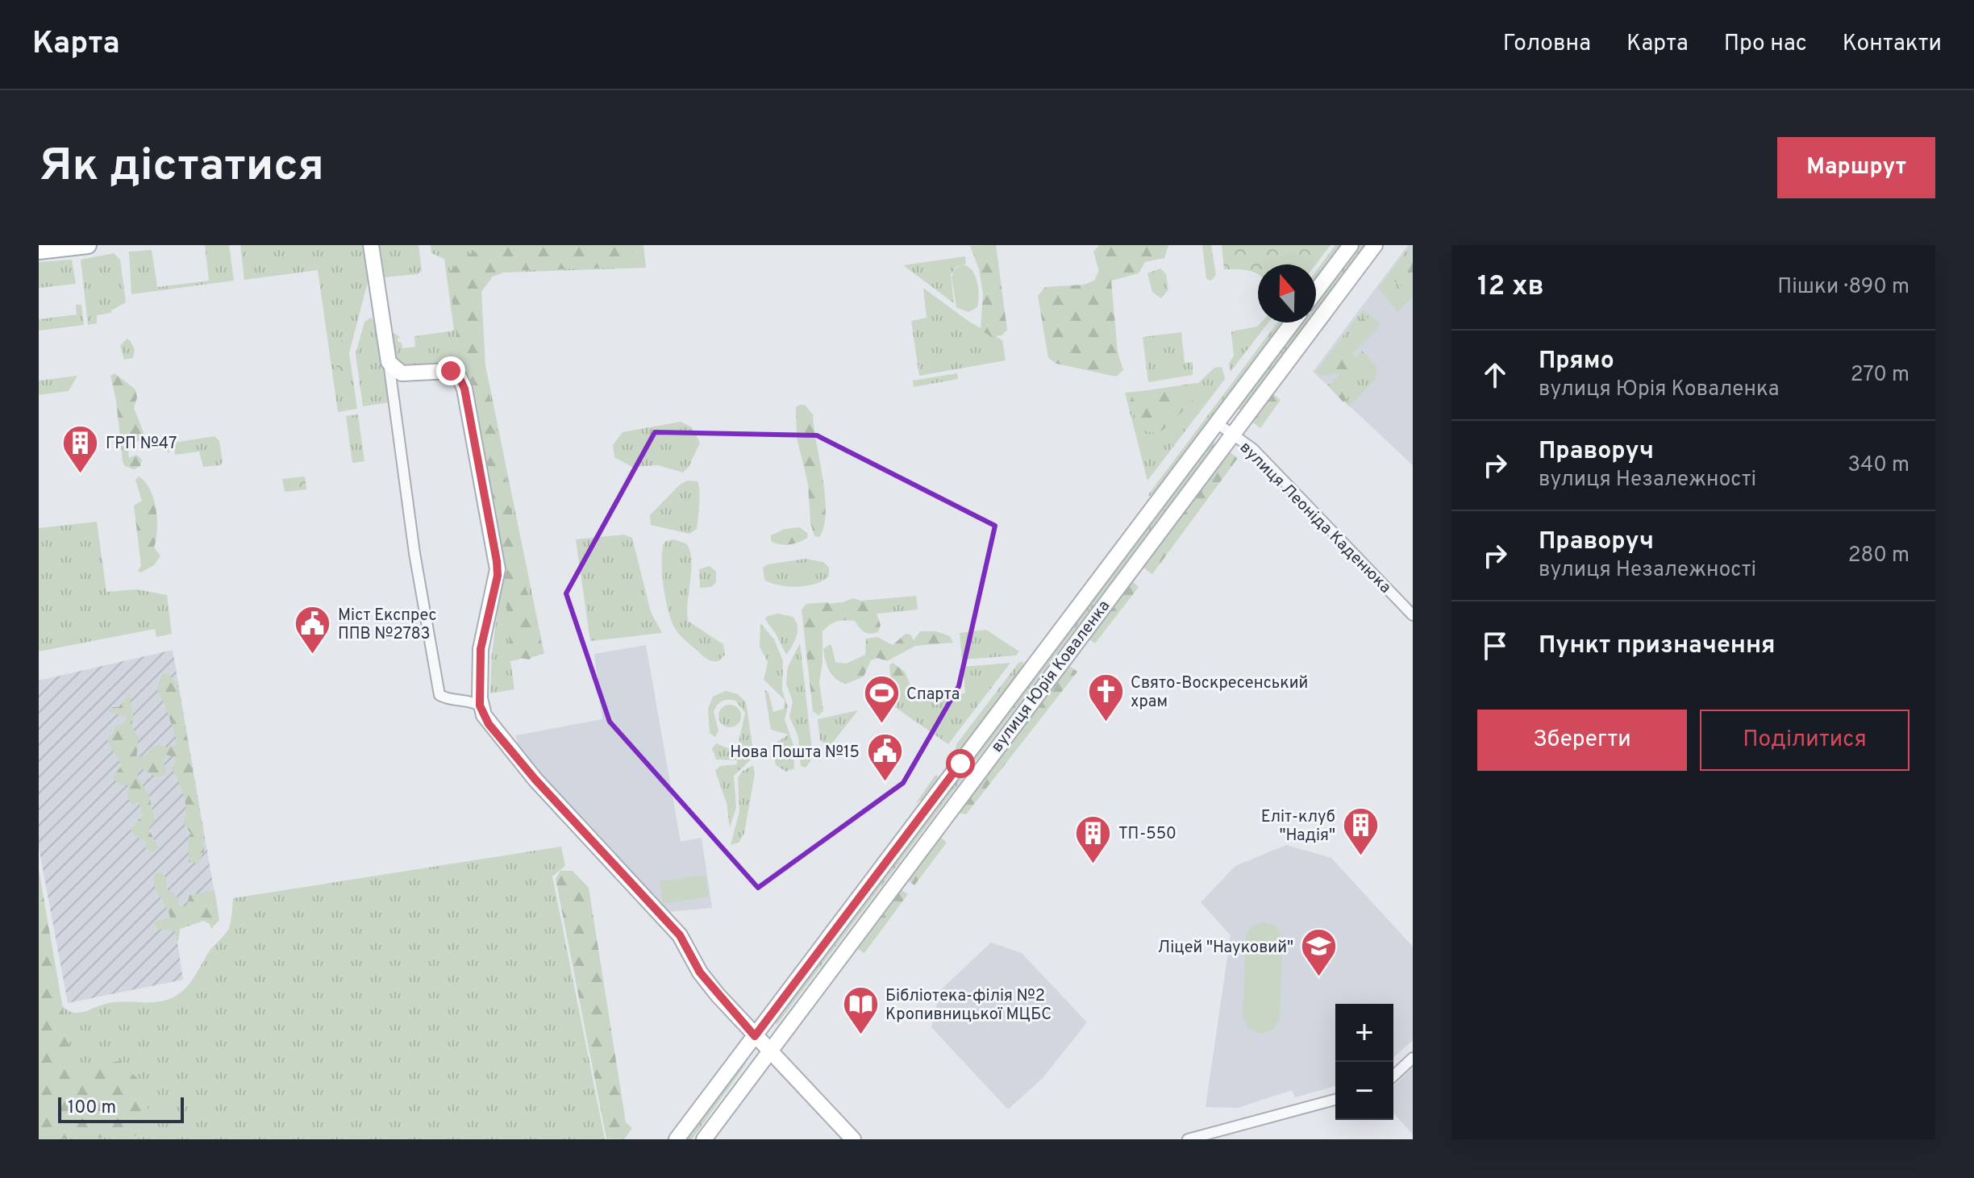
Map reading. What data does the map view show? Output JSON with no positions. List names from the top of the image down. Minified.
{"streets":{"main road":["вулиця Юрія Коваленка"],"street":["вулиця Леоніда Каденюка"]},"crossings":[["вулиця Леоніда Каденюка","вулиця Юрія Коваленка"]],"places":{"building":["ГРП №47","Еліт-клуб \"Надія\"","ТП-550"],"public building":["Міст Експрес ППВ №2783","Нова Пошта №15"],"church":["Свято-Воскресенський храм"],"sports":["Спарта"],"school or university":["Ліцей \"Науковий\""],"library":["Бібліотека-філія №2 Кропивницької МЦБС"]},"scale_bar":"100 m","north":"top","page":{"header":"Карта","nav":["Головна","Карта","Про нас","Контакти"],"buttons":["Маршрут",["Зберегти","Поділитися"]],"title":"Як дістатися","heading":["12 хв","Пішки · 890 m"],"list":[["Прямо","вулиця Юрія Коваленка","270 m"],["Праворуч","вулиця Незалежності","340 m"],["Праворуч","вулиця Незалежності","280 m"],"Пункт призначення"],"map_buttons":["+","−"],"scale":"100 m"}}
